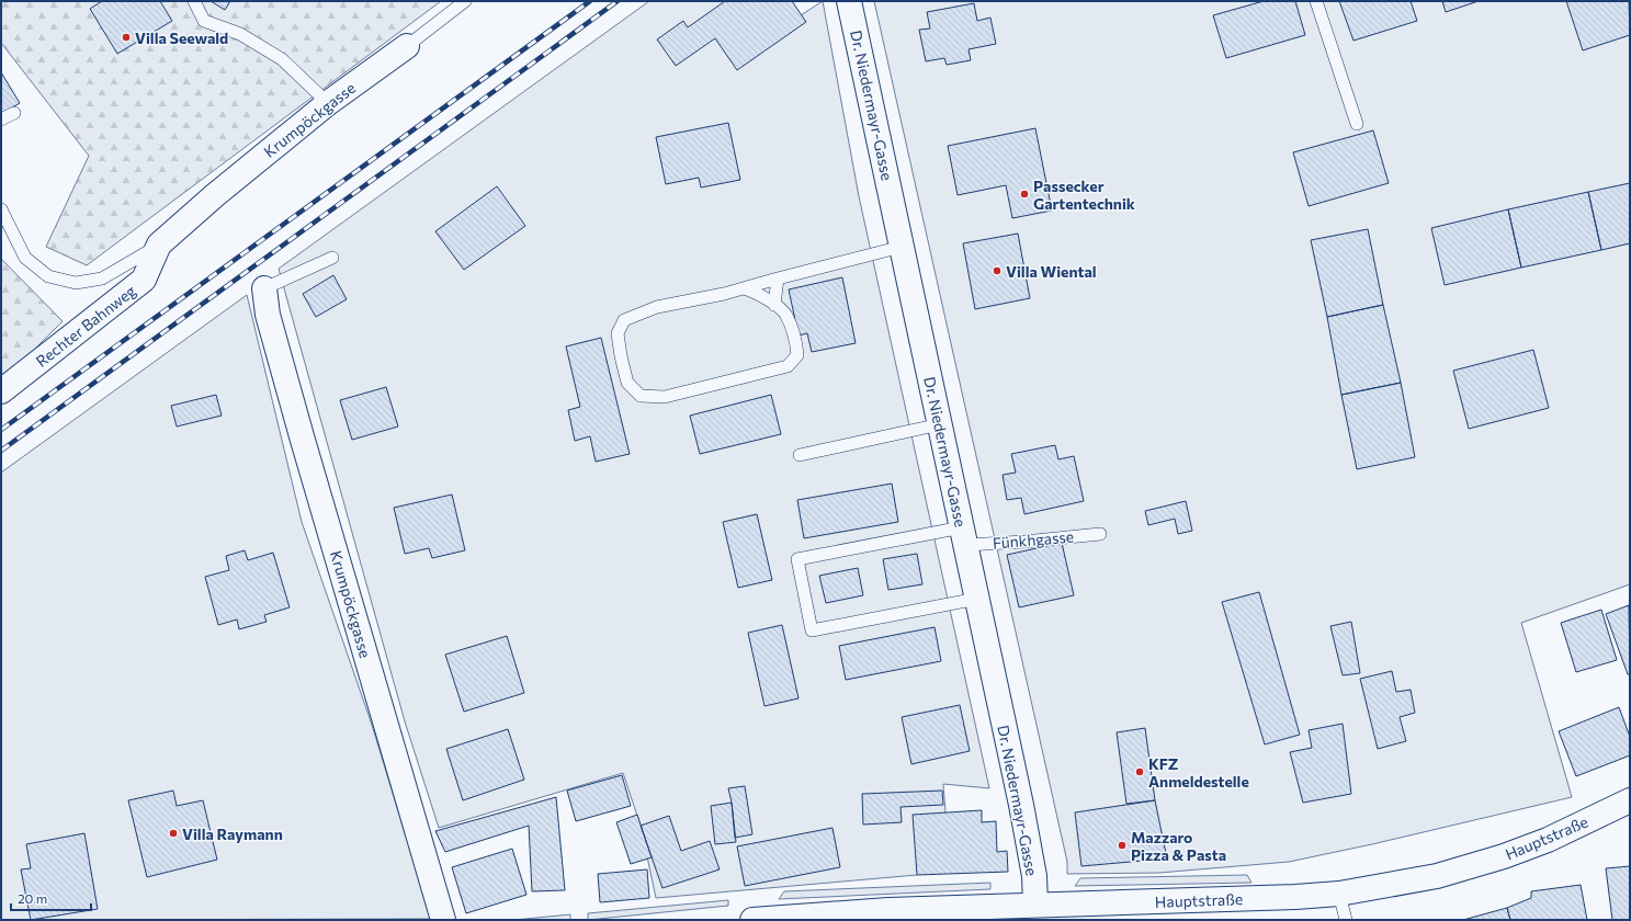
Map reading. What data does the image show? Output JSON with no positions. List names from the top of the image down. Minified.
{"streets":{"street":["Dr. Niedermayr-Gasse","Krumpöckgasse","Rechter Bahnweg","Hauptstraße"],"lane":["Fünkhgasse"]},"crossings":[["Dr. Niedermayr-Gasse","Fünkhgasse"],["Dr. Niedermayr-Gasse","Hauptstraße"],["Krumpöckgasse","Rechter Bahnweg"]],"places":["Villa Seewald","Passecker Gartentechnik","Villa Wiental","KFZ Anmeldestelle","Villa Raymann","Mazzaro Pizza & Pasta"],"scale_bar":"20 m"}
